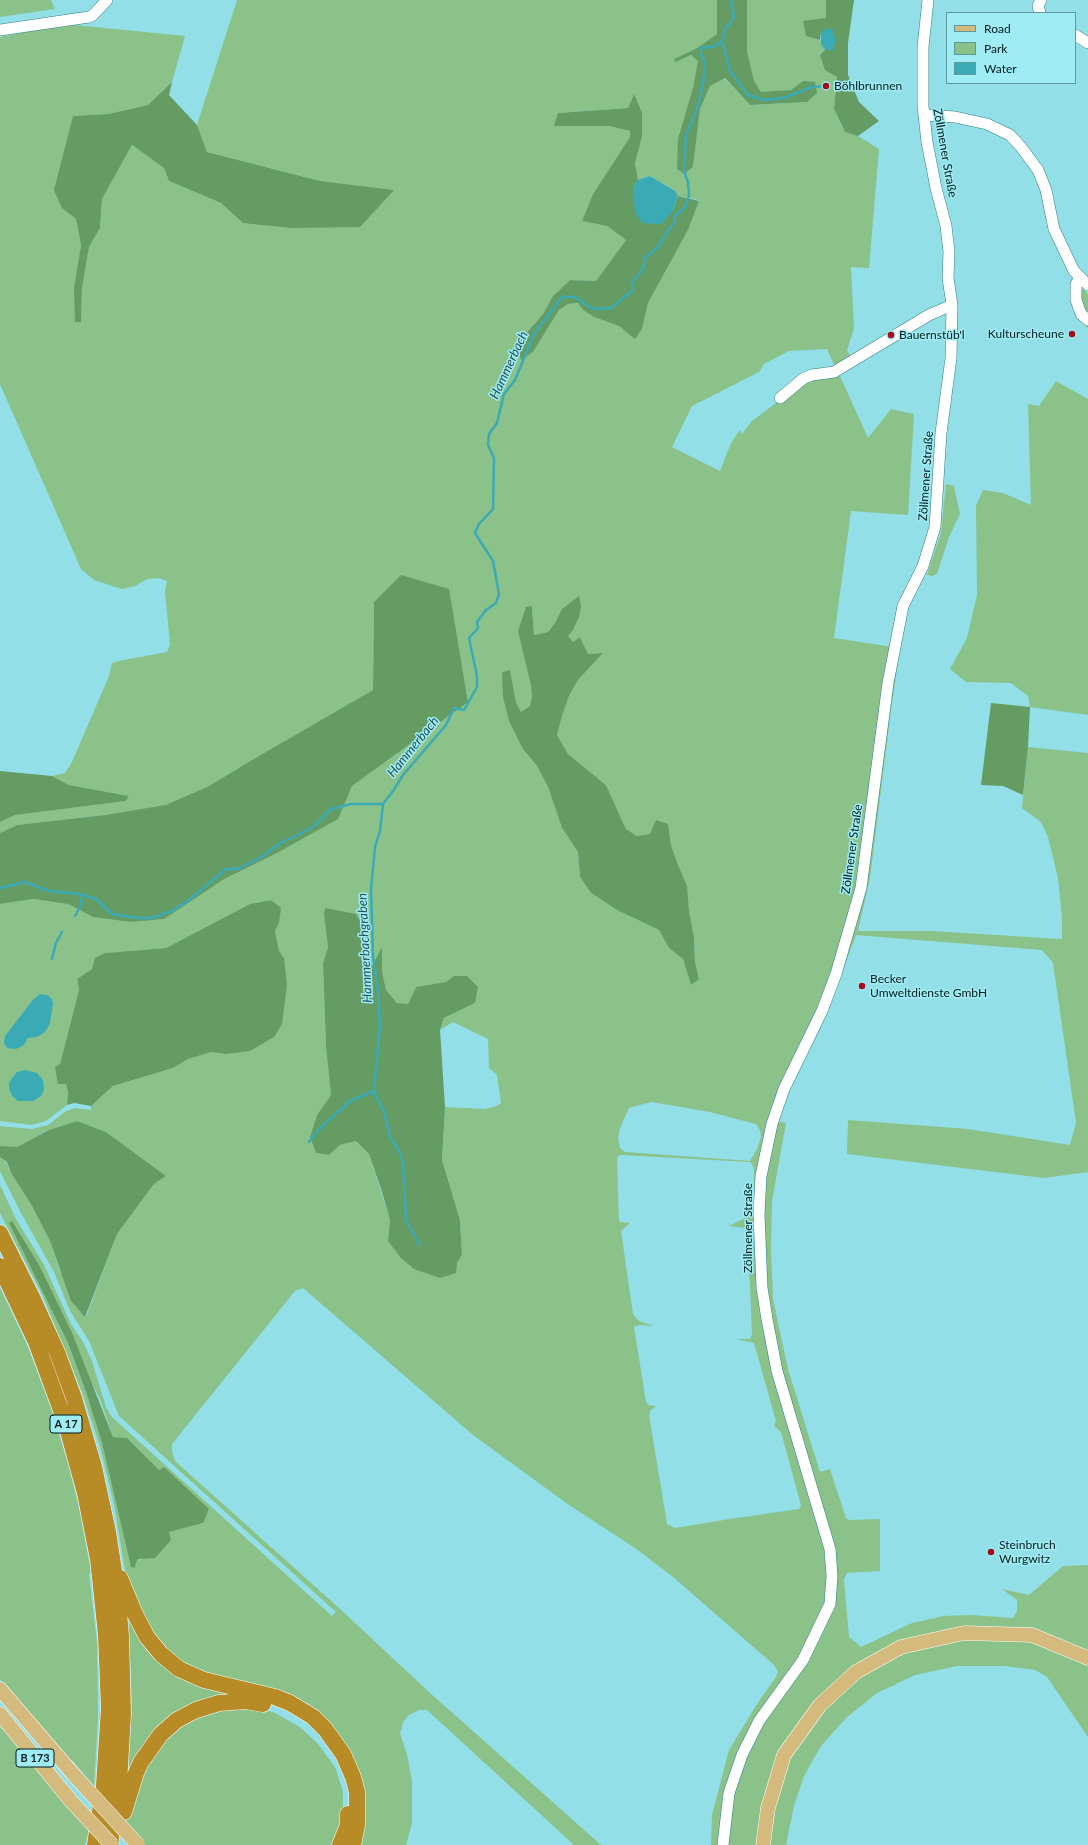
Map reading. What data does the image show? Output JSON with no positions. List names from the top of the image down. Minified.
{"streets":{"highway":["A 17"],"main road":["B 173"],"street":["Zöllmener Straße"]},"crossings":[["A 17","B 173"]],"water":["Hammerbach","Hammerbachgraben"],"places":["Böhlbrunnen","Kulturscheune","Bauernstüb'l","Becker Umweltdienste GmbH","Steinbruch Wurgwitz"],"legend":["Road","Park","Water"]}
